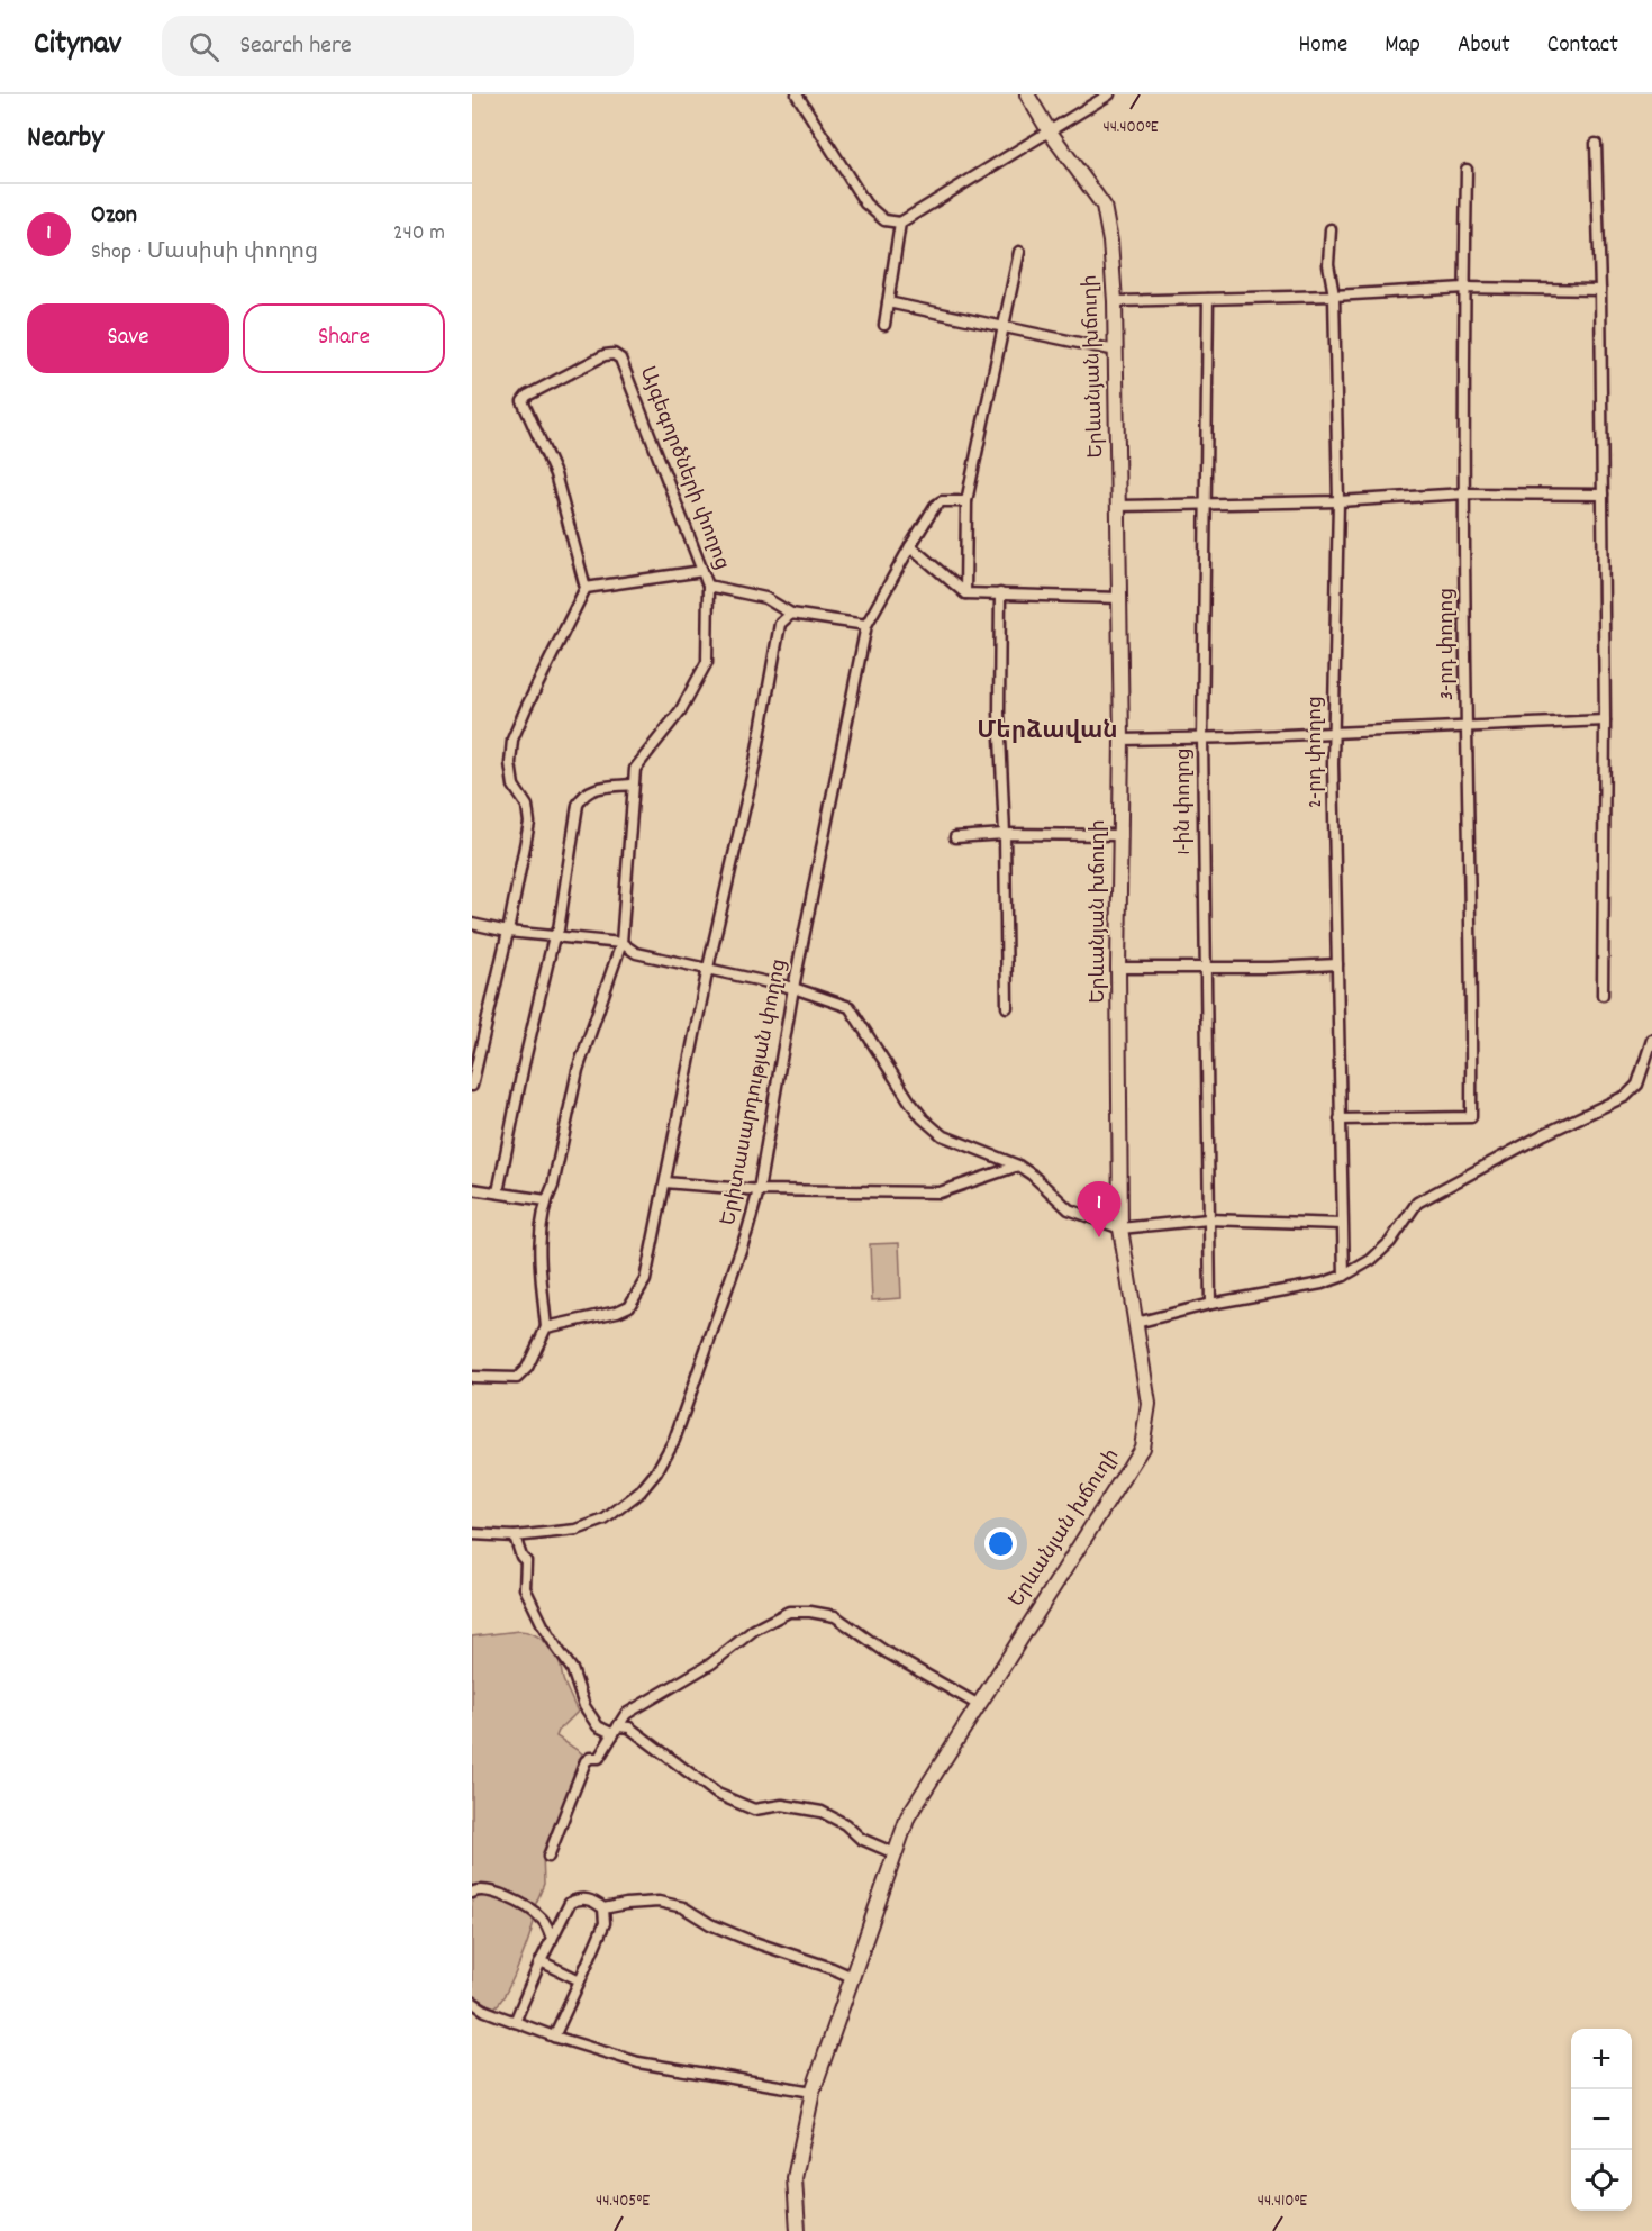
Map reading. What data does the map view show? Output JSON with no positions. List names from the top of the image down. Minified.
{"streets":{"main road":["Երևանյան խճուղի"],"street":["Այգեգործների փողոց","3-րդ փողոց","2-րդ փողոց","1-ին փողոց","Երիտասարդության փողոց"]},"crossings":[["3-րդ փողոց","2-րդ փողոց"]],"districts":["Մերձավան"],"page":{"header":"Citynav","search":"Search here","nav":["Home","Map","About","Contact"],"heading":"Nearby","list":[{"mark":"1","name":"Ozon","note":"Shop · Մասիսի փողոց","value":"240 m"}],"buttons":["Save","Share"],"pins":"1","map_buttons":["+","−"]},"coordinates":["44.400°E","44.405°E","44.410°E"]}
